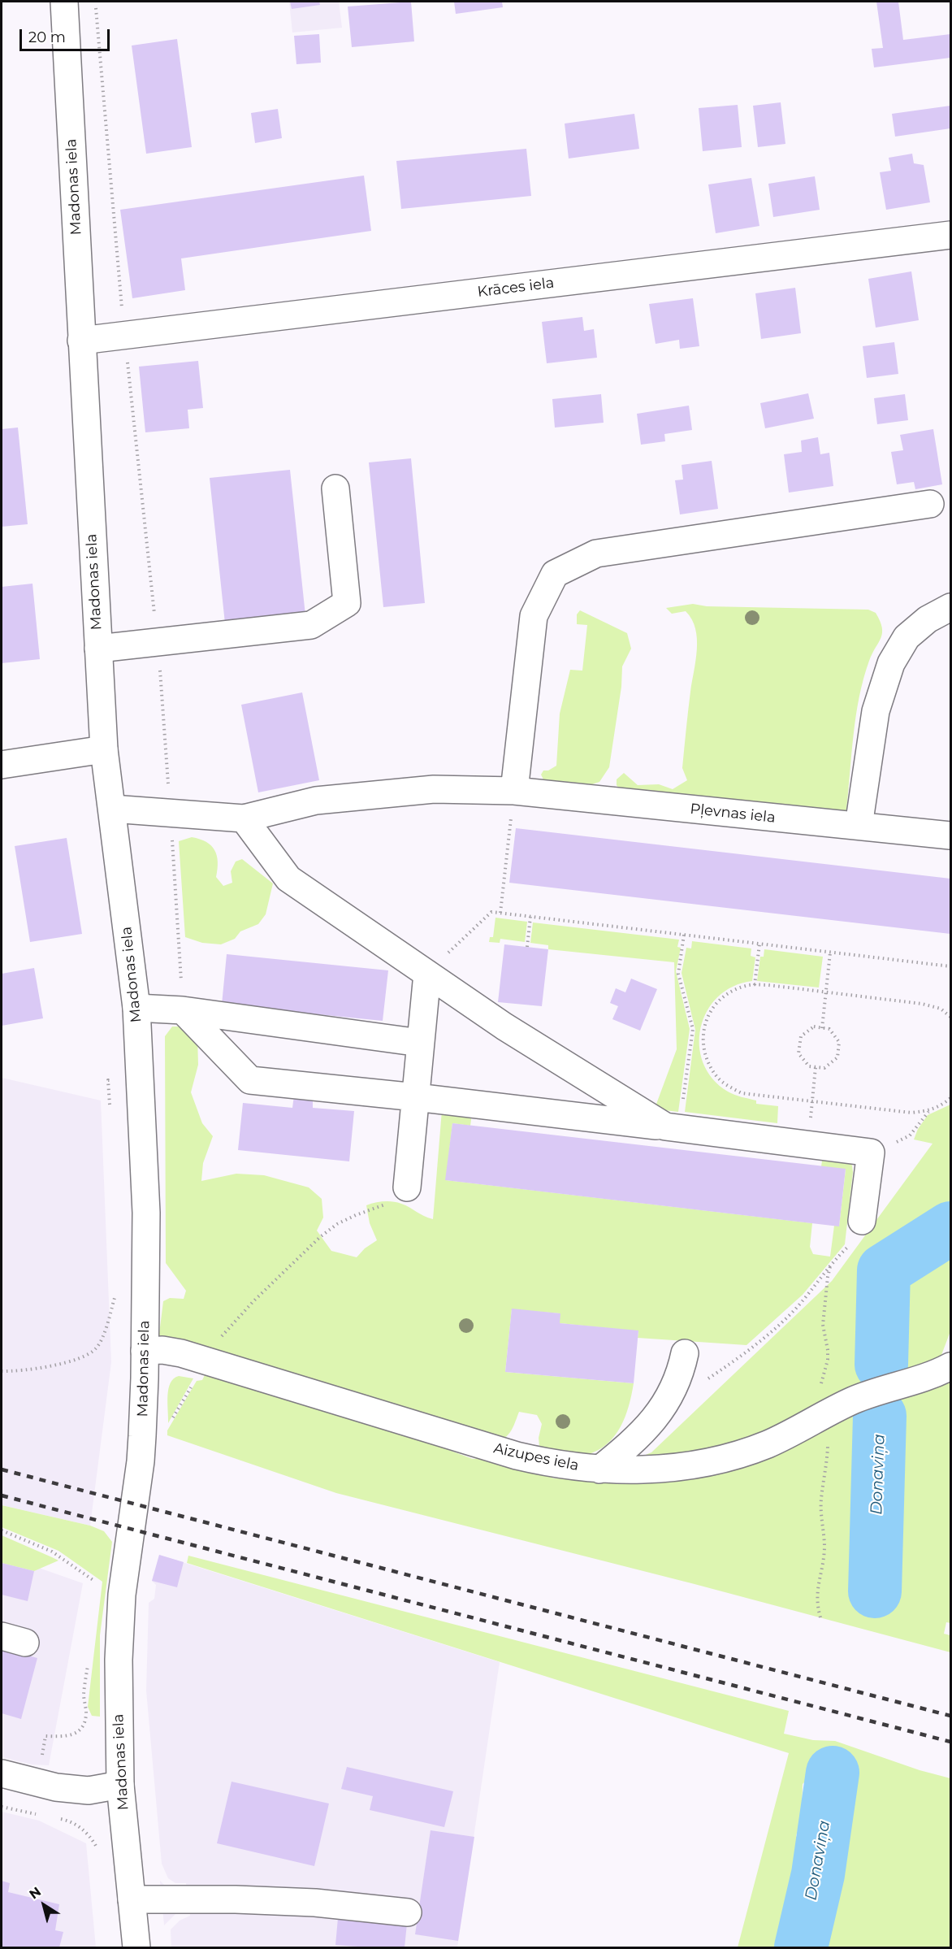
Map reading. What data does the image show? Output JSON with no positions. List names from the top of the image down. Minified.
{"streets":{"street":["Madonas iela","Krāces iela","Pļevnas iela","Aizupes iela"]},"crossings":[["Madonas iela","Krāces iela"],["Madonas iela","Pļevnas iela"],["Madonas iela","Aizupes iela"]],"water":["Donaviņa"],"scale_bar":"20 m","north":"top left"}
